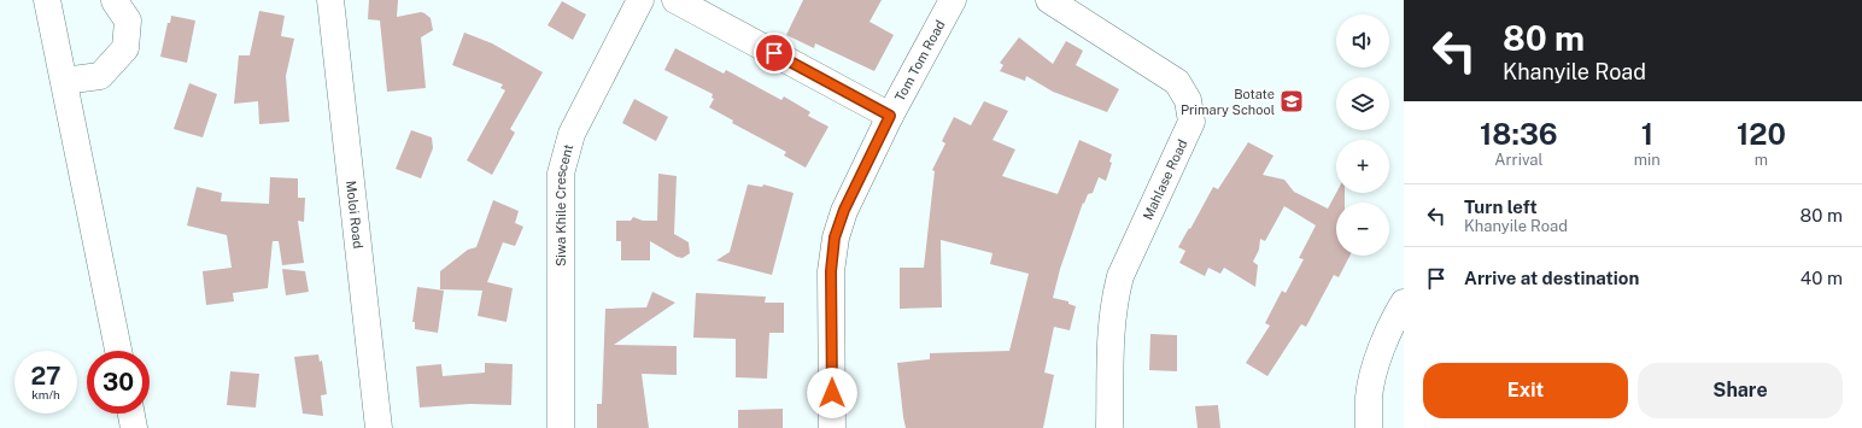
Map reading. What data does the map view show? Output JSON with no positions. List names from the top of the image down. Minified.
{"streets":{"street":["Tom Tom Road","Mahlase Road","Siwa Khile Crescent","Moloi Road"]},"places":{"school or university":["Botate Primary School"]},"page":{"turn":["80 m","Khanyile Road"],"map_buttons":["+","−"],"eta":["18:36","Arrival","1","min","120","m"],"list":[{"name":"Turn left","note":"Khanyile Road","value":"80 m"},{"name":"Arrive at destination","value":"40 m"}],"speed":"27 km/h","limit":"30","buttons":["Exit","Share"]}}
